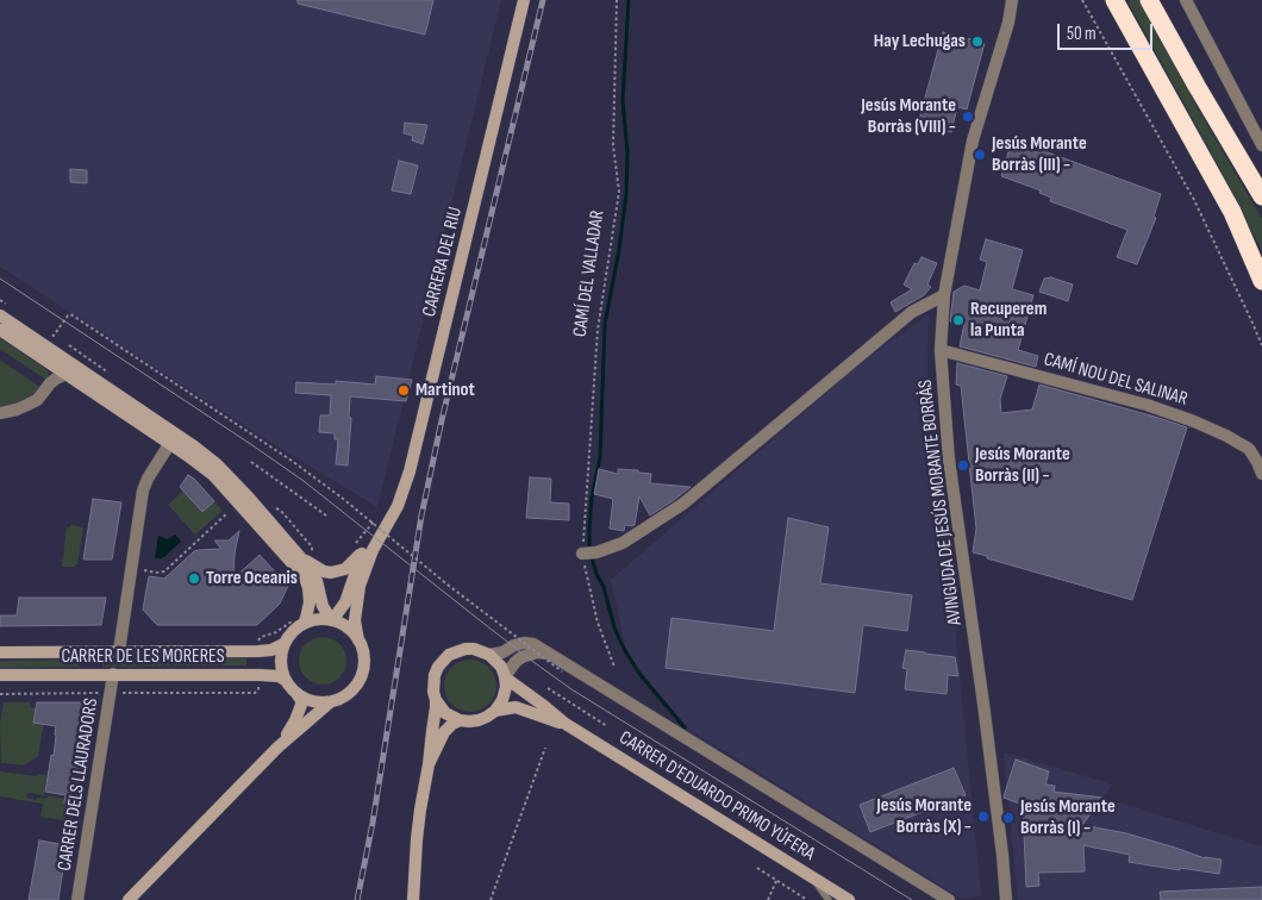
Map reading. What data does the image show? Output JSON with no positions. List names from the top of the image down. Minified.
{"streets":{"main road":["CARRERA DEL RIU","CARRER DE LES MORERES","CARRER D'EDUARDO PRIMO YÚFERA"],"street":["CAMÍ NOU DEL SALINAR","AVINGUDA DE JESÚS MORANTE BORRÀS","CARRER DELS LLAURADORS"],"path":["CAMÍ DEL VALLADAR"]},"crossings":[["CARRERA DEL RIU","CARRER DE LES MORERES"],["CAMÍ NOU DEL SALINAR","AVINGUDA DE JESÚS MORANTE BORRÀS"],["CARRER DE LES MORERES","CARRER DELS LLAURADORS"]],"places":["Hay Lechugas","Jesús Morante Borràs (VIII) -","Jesús Morante Borràs (III) -","Recuperem la Punta","Martinot","Jesús Morante Borràs (II) -","Torre Oceanis","Jesús Morante Borràs (X) -","Jesús Morante Borràs (I) -"],"scale_bar":"50 m"}
